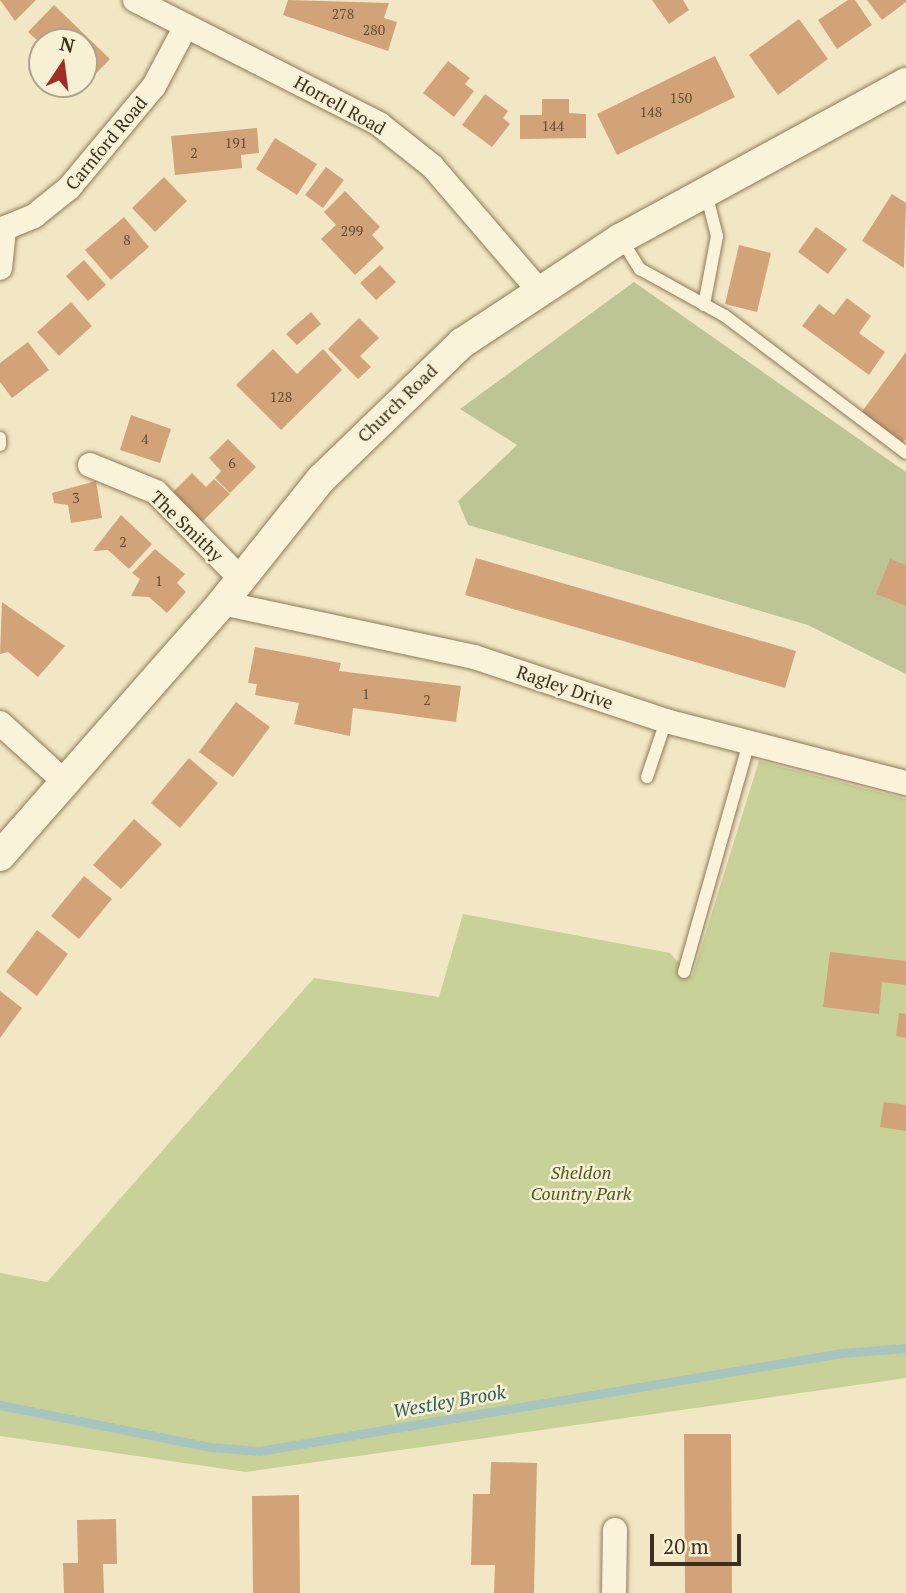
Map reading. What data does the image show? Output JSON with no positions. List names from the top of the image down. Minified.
{"streets":{"street":["Horrell Road","Carnford Road","Church Road","The Smithy","Ragley Drive"]},"crossings":[["Horrell Road","Carnford Road"],["Horrell Road","Church Road"],["Church Road","The Smithy"],["Church Road","Ragley Drive"]],"water":["Westley Brook"],"parks":["Sheldon Country Park"],"house_numbers":["278","280","150","148","144","191","2","299","8","128","4","6","3","2","1","1","2"],"scale_bar":"20 m","north":"top"}
